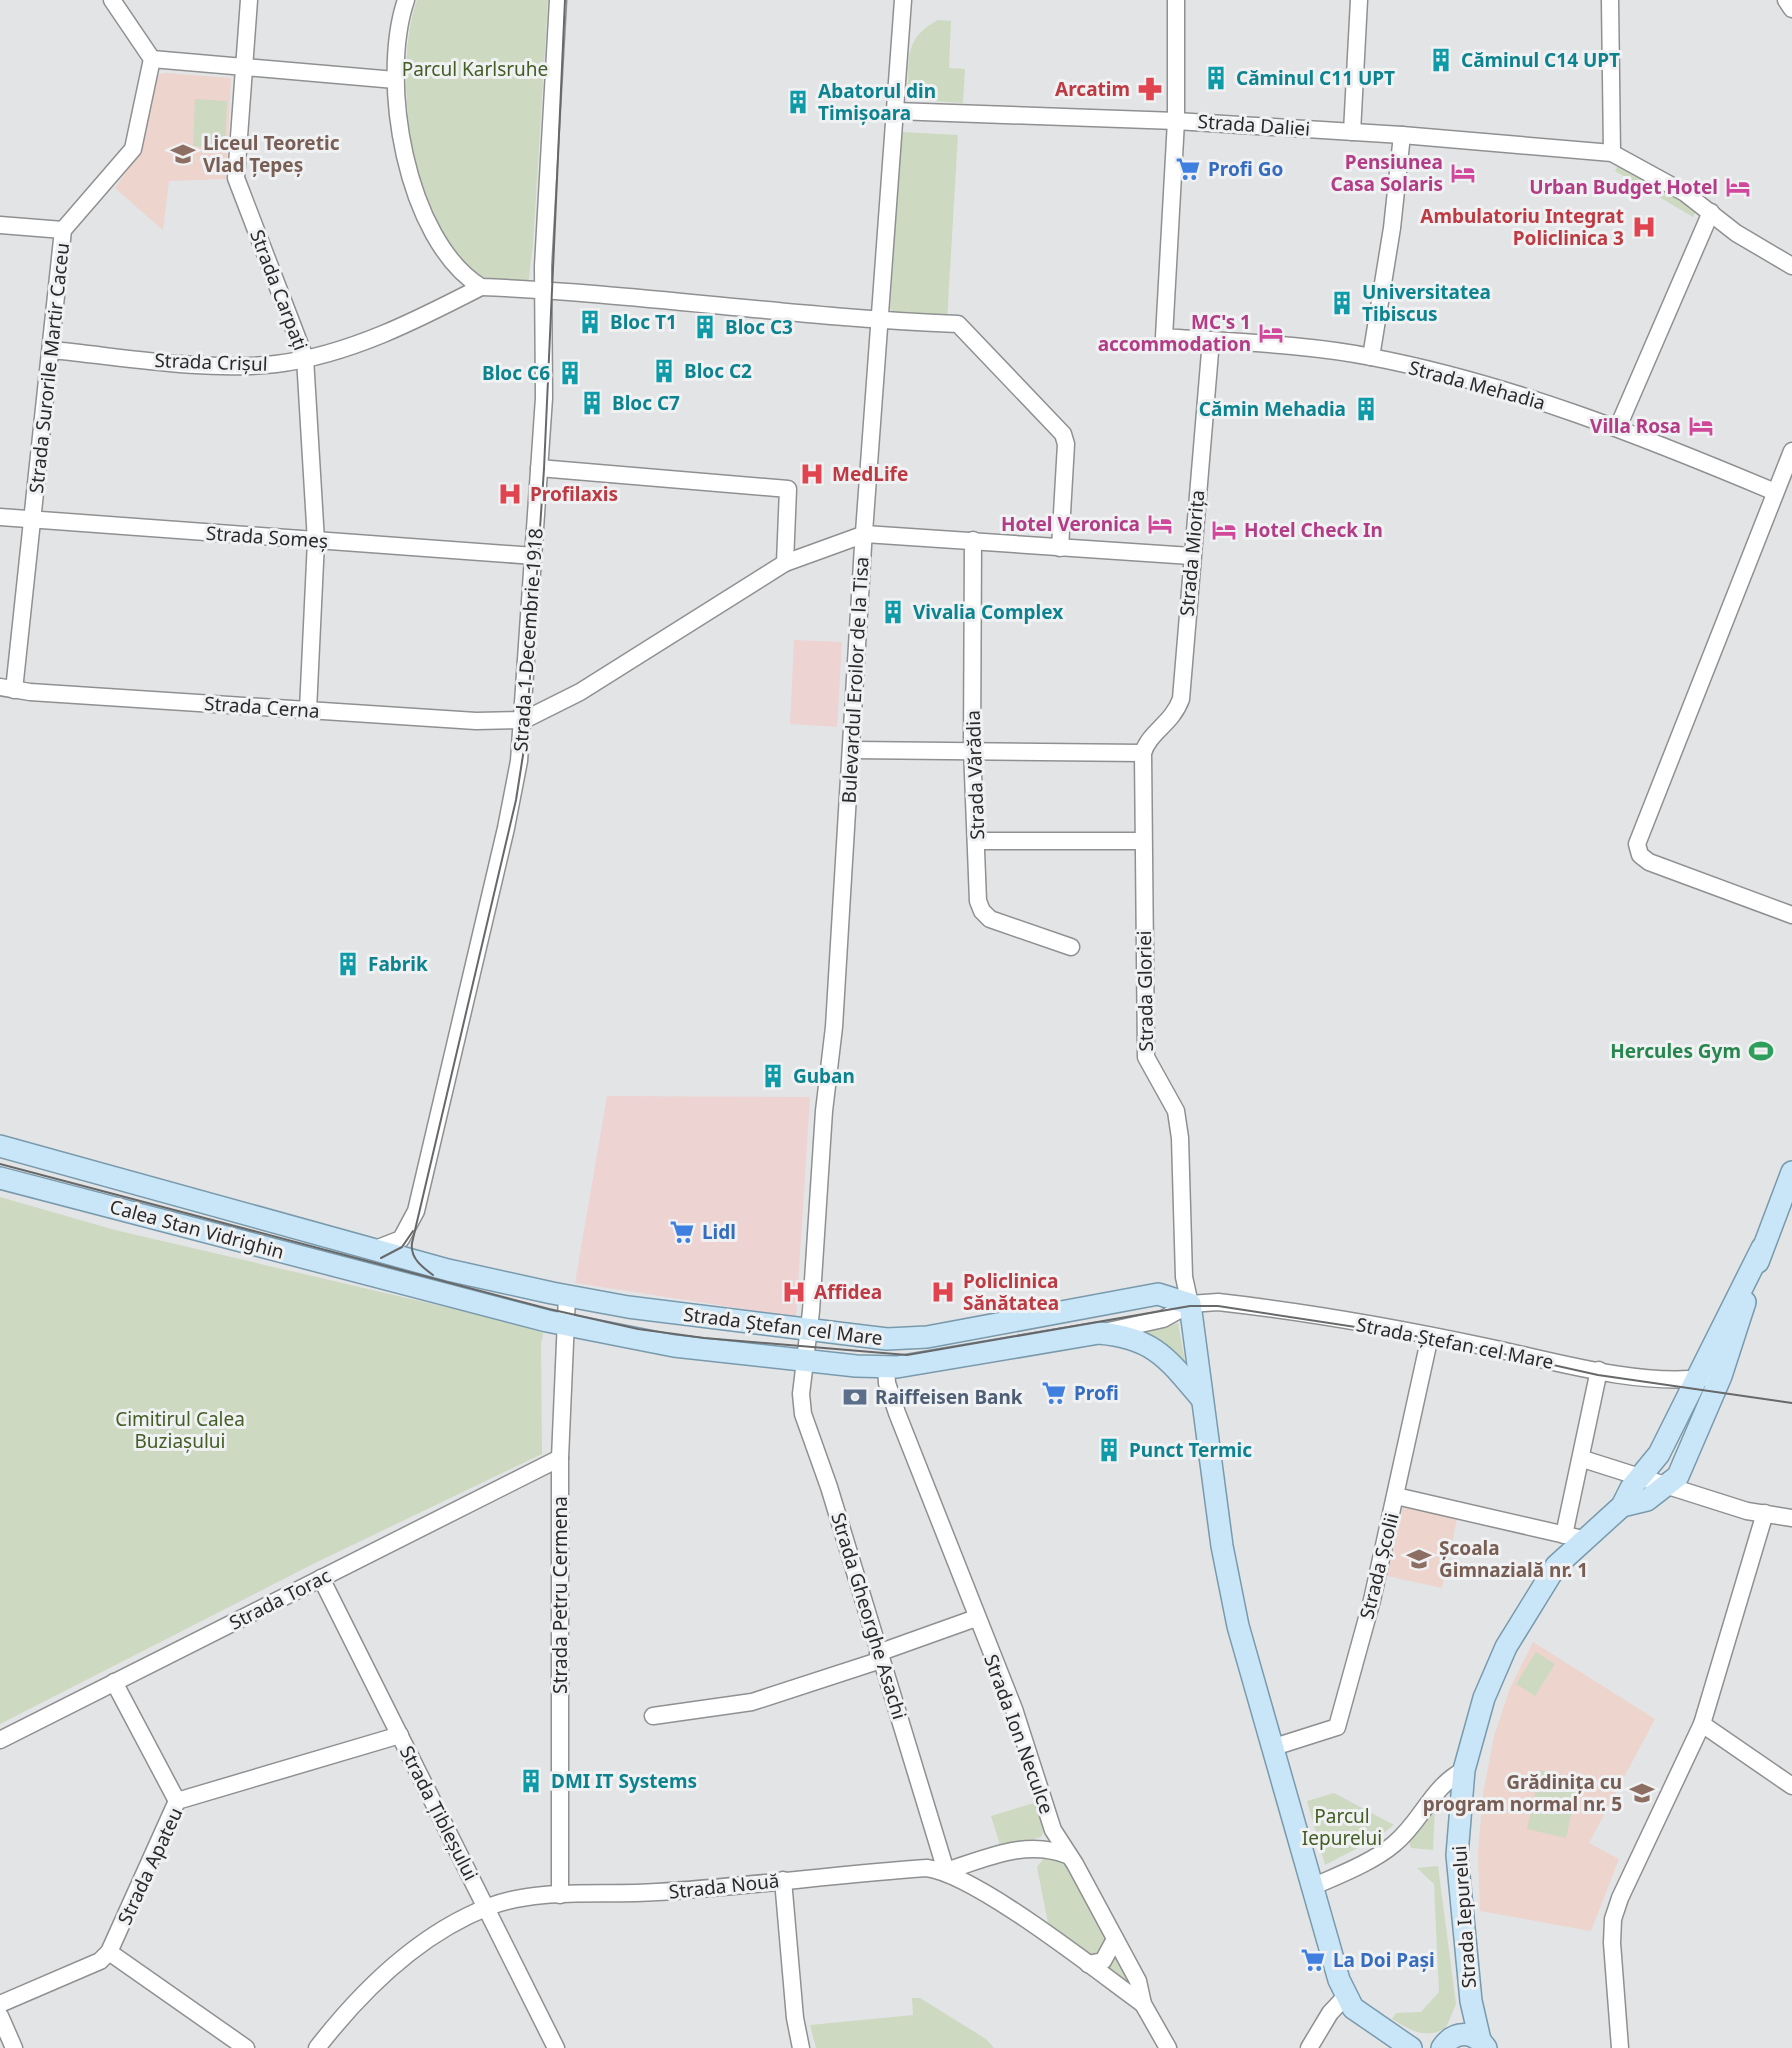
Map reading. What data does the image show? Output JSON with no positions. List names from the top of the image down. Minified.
{"streets":{"main road":["Calea Stan Vidrighin","Strada Ștefan cel Mare","Strada Iepurelui"],"street":["Strada Daliei","Strada Carpați","Strada Crișul","Strada Surorile Martir Caceu","Strada Mehadia","Strada Someș","Strada Miorița","Strada 1 Decembrie 1918","Bulevardul Eroilor de la Tisa","Strada Cerna","Strada Vărădia","Strada Gloriei","Strada Școlii","Strada Petru Cermena","Strada Torac","Strada Gheorghe Asachi","Strada Ion Neculce","Strada Țibleșului","Strada Apateu","Strada Nouă"]},"crossings":[["Strada Daliei","Strada Mehadia"],["Strada Daliei","Bulevardul Eroilor de la Tisa"],["Strada Carpați","Strada Crișul"],["Strada Carpați","Strada Someș"],["Strada Carpați","Strada Cerna"],["Strada Crișul","Strada Surorile Martir Caceu"],["Strada Surorile Martir Caceu","Strada Someș"],["Strada Surorile Martir Caceu","Strada Cerna"],["Strada Mehadia","Strada Miorița"],["Strada Someș","Strada 1 Decembrie 1918"],["Strada Miorița","Strada Gloriei"],["Strada 1 Decembrie 1918","Strada Cerna"],["Strada 1 Decembrie 1918","Calea Stan Vidrighin"],["Strada 1 Decembrie 1918","Strada Ștefan cel Mare"],["Bulevardul Eroilor de la Tisa","Strada Ștefan cel Mare"],["Bulevardul Eroilor de la Tisa","Strada Gheorghe Asachi"],["Strada Gloriei","Strada Ștefan cel Mare"],["Calea Stan Vidrighin","Strada Ștefan cel Mare"],["Strada Ștefan cel Mare","Strada Școlii"],["Strada Ștefan cel Mare","Strada Petru Cermena"],["Strada Ștefan cel Mare","Strada Gheorghe Asachi"],["Strada Ștefan cel Mare","Strada Ion Neculce"],["Strada Ștefan cel Mare","Strada Iepurelui"],["Strada Petru Cermena","Strada Torac"],["Strada Petru Cermena","Strada Nouă"],["Strada Torac","Strada Țibleșului"],["Strada Gheorghe Asachi","Strada Nouă"],["Strada Țibleșului","Strada Apateu"],["Strada Țibleșului","Strada Nouă"]],"parks":["Parcul Karlsruhe","Cimitirul Calea Buziașului","Parcul Iepurelui"],"places":{"building":["Căminul C14 UPT","Căminul C11 UPT","Abatorul din Timișoara","Universitatea Tibiscus","Bloc T1","Bloc C3","Bloc C2","Bloc C6","Bloc C7","Cămin Mehadia","Vivalia Complex","Fabrik","Guban","Punct Termic","DMI IT Systems"],"pharmacy":["Arcatim"],"school or university":["Liceul Teoretic Vlad Țepeș","Școala Gimnazială nr. 1","Grădinița cu program normal nr. 5"],"supermarket":["Profi Go","Lidl","Profi","La Doi Pași"],"hotel":["Pensiunea Casa Solaris","Urban Budget Hotel","MC's 1 accommodation","Villa Rosa","Hotel Veronica","Hotel Check In"],"hospital":["Ambulatoriu Integrat Policlinica 3","MedLife","Profilaxis","Affidea","Policlinica Sănătatea"],"sports":["Hercules Gym"],"bank":["Raiffeisen Bank"]}}
